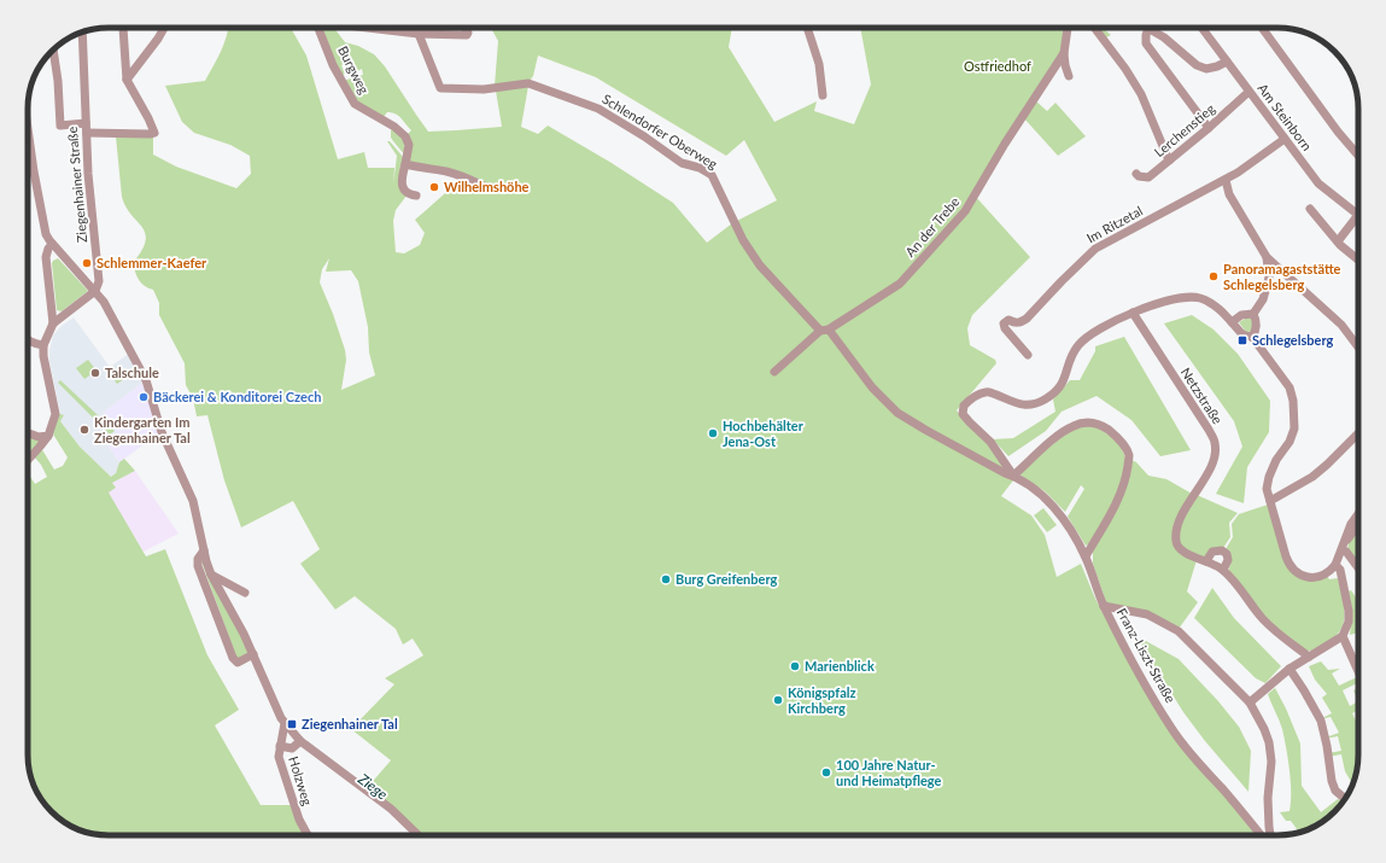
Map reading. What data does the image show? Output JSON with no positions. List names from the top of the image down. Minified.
{"streets":{"street":["Burgweg","Am Steinborn","Lerchenstieg","Schlendorfer Oberweg","Ziegenhainer Straße","Im Ritzetal","An der Trebe","Netzstraße","Franz-Liszt-Straße","Holzweg"]},"crossings":[["Am Steinborn","Im Ritzetal"],["Schlendorfer Oberweg","An der Trebe"],["Schlendorfer Oberweg","Franz-Liszt-Straße"]],"water":["Ziege"],"parks":["Ostfriedhof"],"places":{"other":["Wilhelmshöhe","Schlemmer-Kaefer","Panoramagaststätte Schlegelsberg","Talschule","Bäckerei & Konditorei Czech","Kindergarten Im Ziegenhainer Tal","Hochbehälter Jena-Ost","Burg Greifenberg","Marienblick","Königspfalz Kirchberg","100 Jahre Natur- und Heimatpflege"],"transit":["Schlegelsberg","Ziegenhainer Tal"]}}
